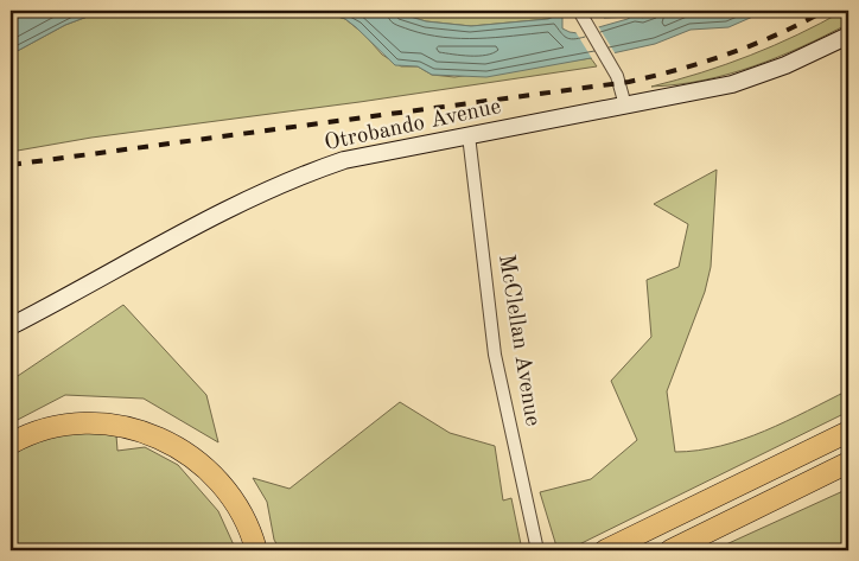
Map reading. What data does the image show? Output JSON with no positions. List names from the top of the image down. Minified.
{"streets":{"street":["Otrobando Avenue","McClellan Avenue"]},"crossings":[["Otrobando Avenue","McClellan Avenue"]]}
